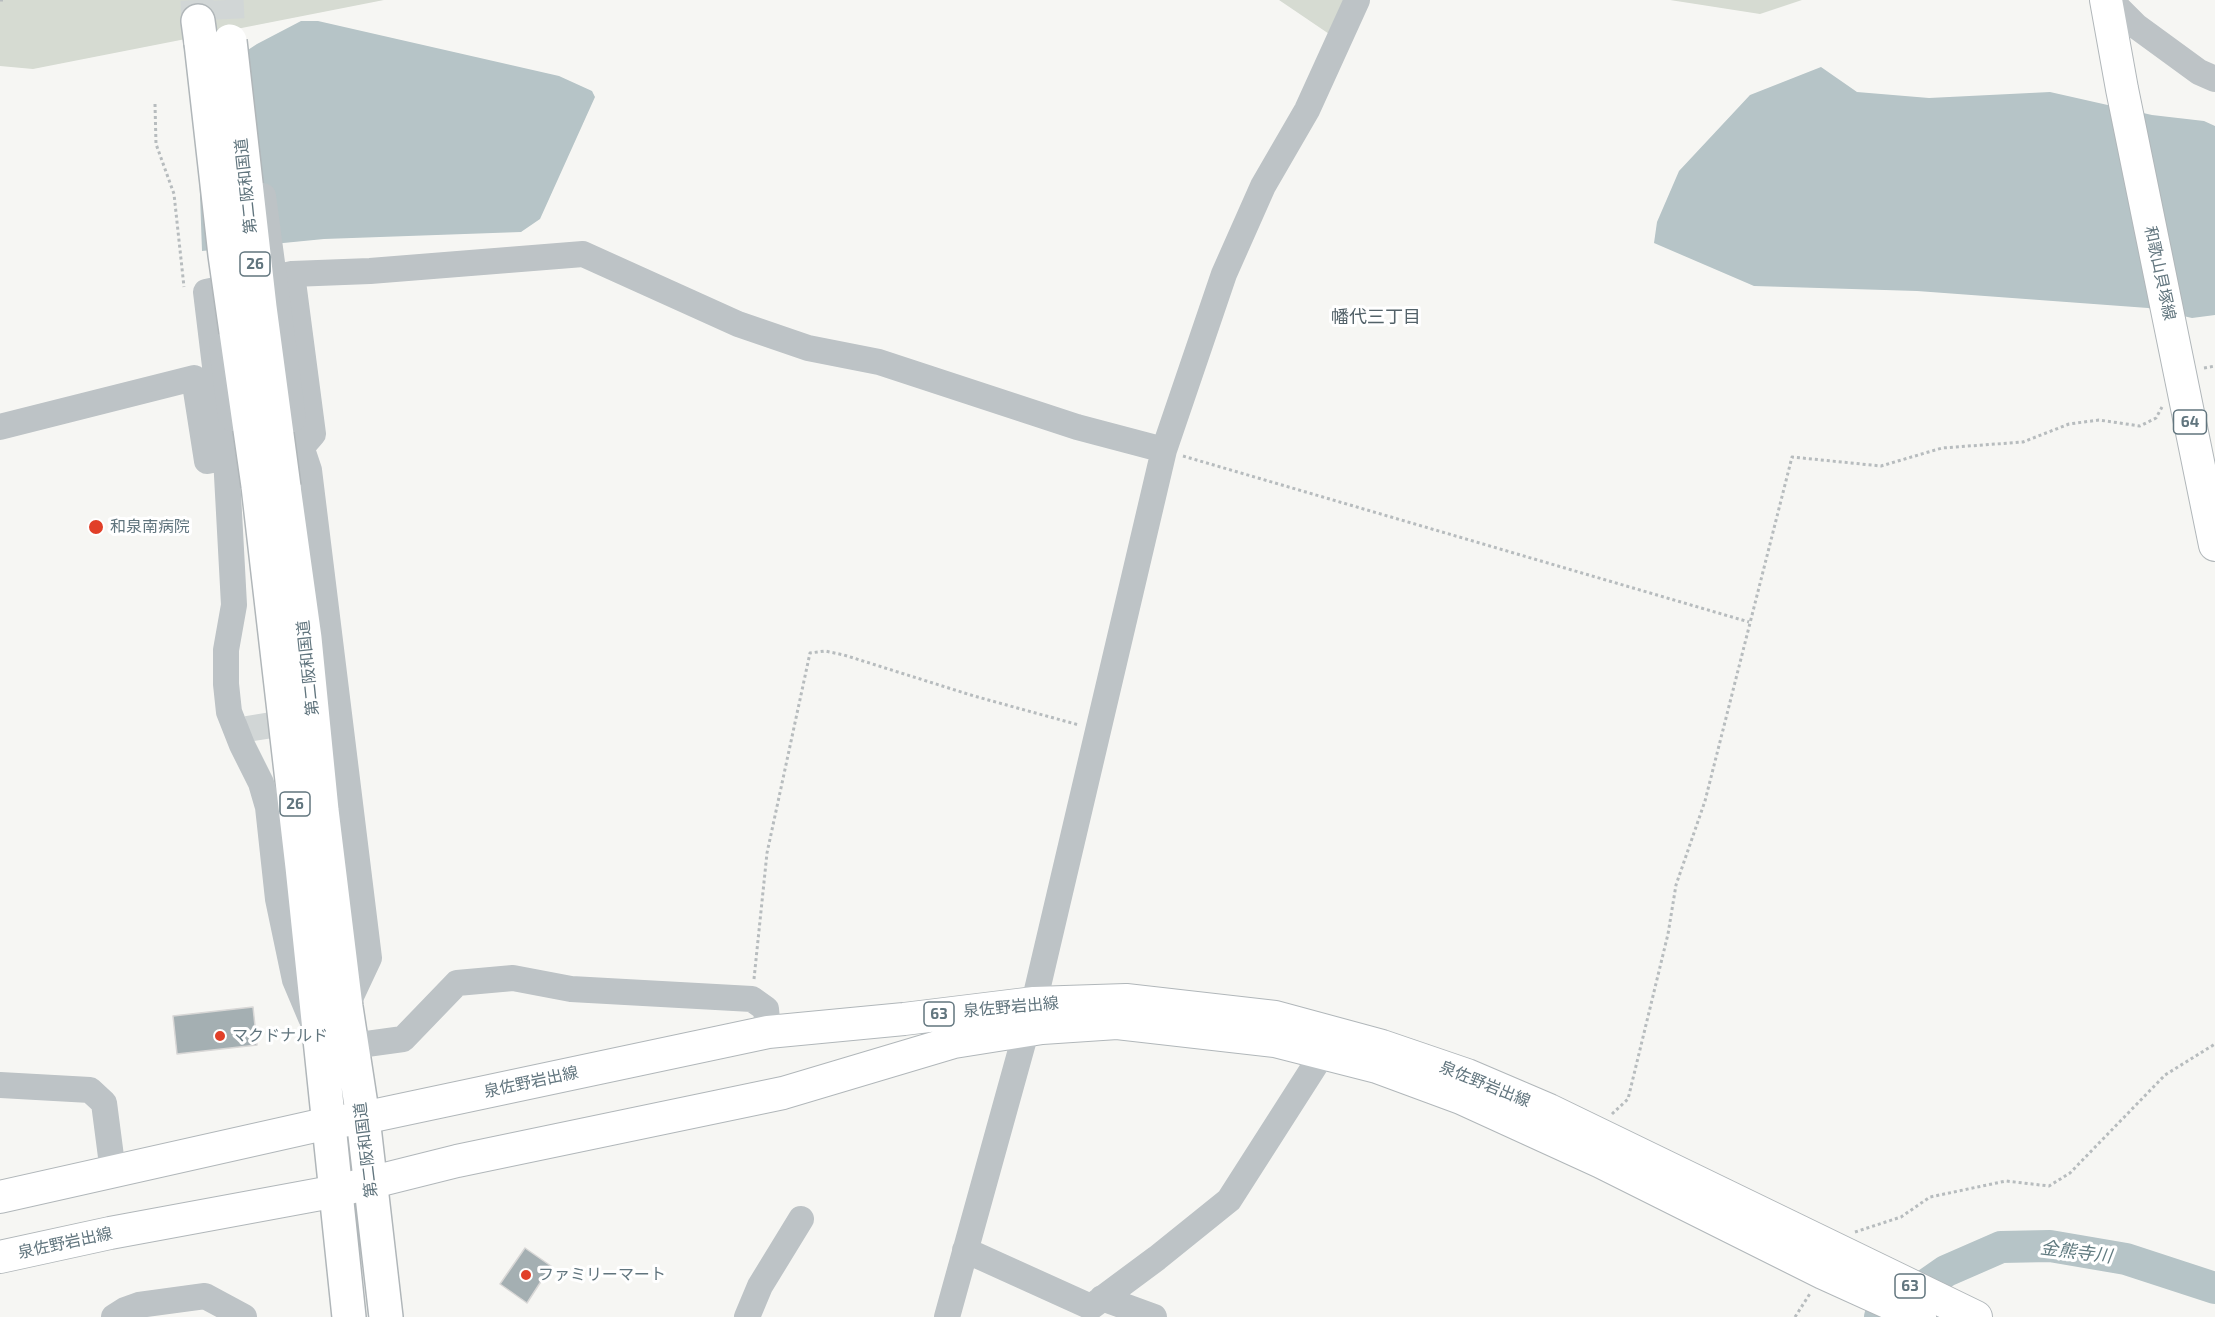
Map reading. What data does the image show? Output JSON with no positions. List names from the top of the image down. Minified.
{"streets":{"highway":["第二阪和国道","26"],"main road":["和歌山貝塚線","64","泉佐野岩出線","63"]},"crossings":[["第二阪和国道","泉佐野岩出線"]],"districts":["幡代三丁目"],"water":["金熊寺川"],"places":["和泉南病院","マクドナルド","ファミリーマート"]}
